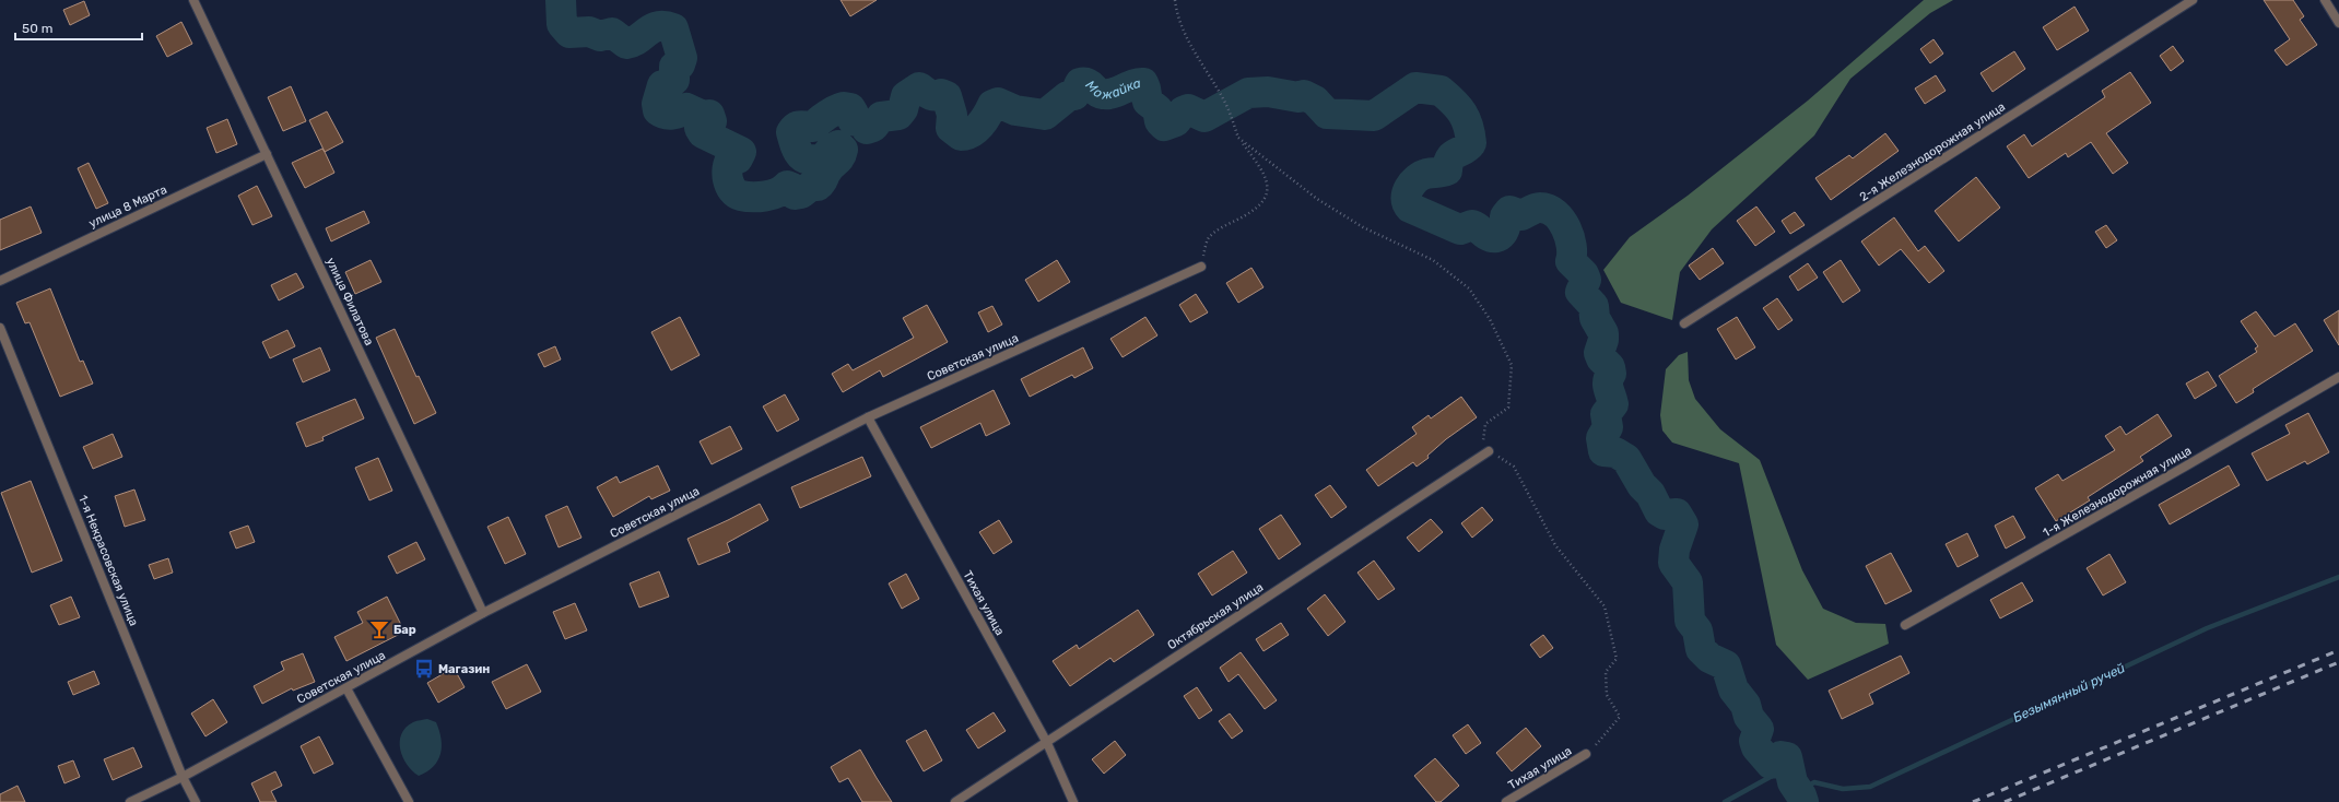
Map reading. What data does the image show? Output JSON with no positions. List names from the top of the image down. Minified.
{"streets":{"street":["2-я Железнодорожная улица","улица 8 Марта","улица Филатова","Советская улица","1-я Железнодорожная улица","1-я Некрасовская улица","Тихая улица","Октябрьская улица"]},"crossings":[["улица 8 Марта","улица Филатова"],["улица Филатова","Советская улица"],["Советская улица","1-я Некрасовская улица"],["Советская улица","Тихая улица"],["Тихая улица","Октябрьская улица"]],"water":["Можайка","Безымянный ручей"],"places":{"bar":["Бар"],"bus stop":["Магазин"]},"scale_bar":"50 m"}
